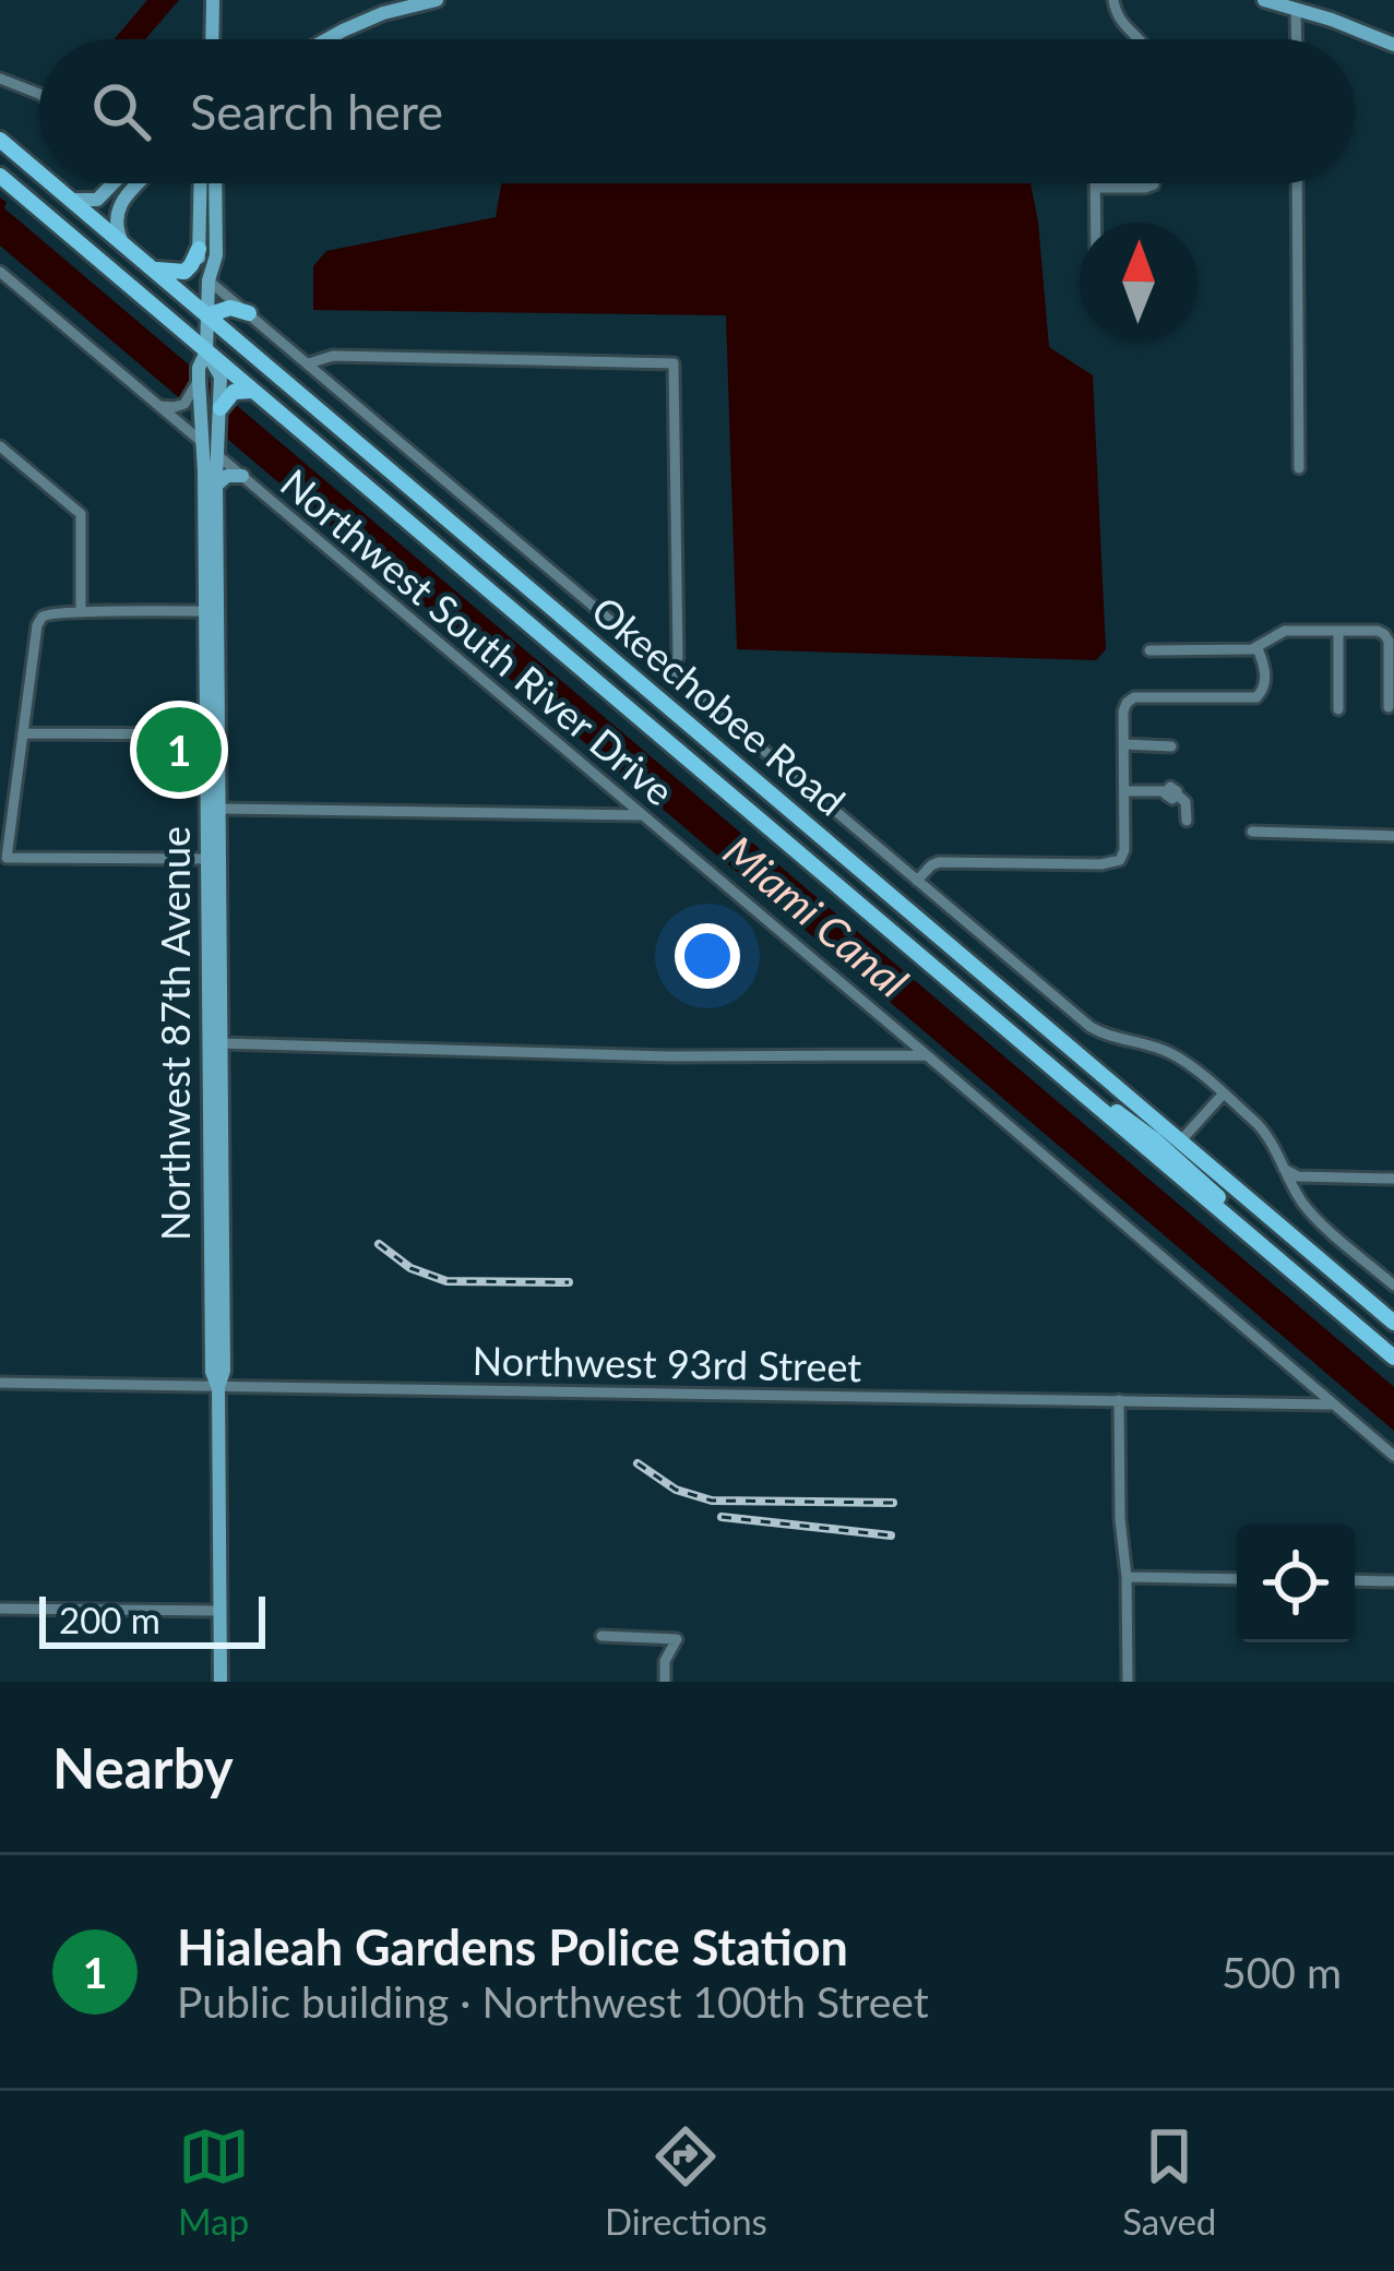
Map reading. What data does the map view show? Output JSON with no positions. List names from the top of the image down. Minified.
{"streets":{"highway":["Okeechobee Road"],"main road":["Northwest 87th Avenue"],"street":["Northwest South River Drive","Northwest 93rd Street"]},"crossings":[["Northwest South River Drive","Northwest 87th Avenue"],["Northwest South River Drive","Northwest 93rd Street"],["Northwest 87th Avenue","Northwest 93rd Street"]],"water":["Miami Canal"],"scale_bar":"200 m","north":"top","page":{"search":"Search here","pins":"1","scale":"200 m","heading":"Nearby","list":[{"mark":"1","name":"Hialeah Gardens Police Station","note":"Public building · Northwest 100th Street","value":"500 m"}],"nav":["Map","Directions","Saved"]}}
